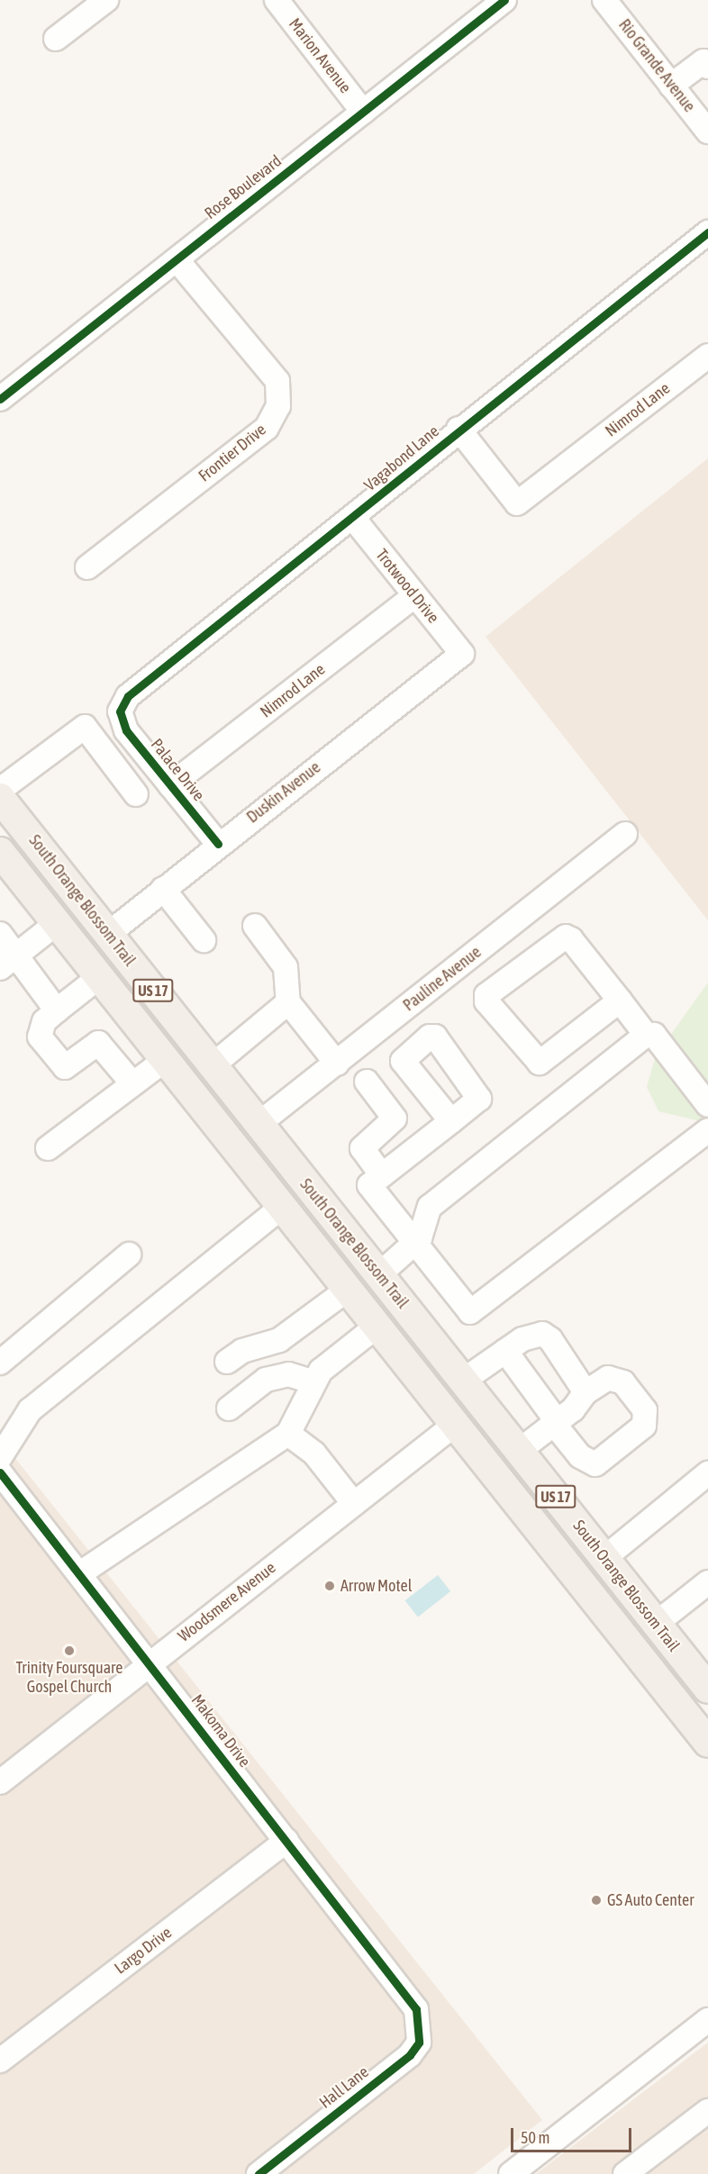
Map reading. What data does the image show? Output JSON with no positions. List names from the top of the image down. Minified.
{"streets":{"main road":["South Orange Blossom Trail","US 17"],"street":["Marion Avenue","Rio Grande Avenue","Rose Boulevard","Nimrod Lane","Frontier Drive","Vagabond Lane","Trotwood Drive","Palace Drive","Duskin Avenue","Pauline Avenue","Woodsmere Avenue","Makoma Drive","Largo Drive","Hall Lane"]},"crossings":[["Marion Avenue","Rose Boulevard"],["Rose Boulevard","Frontier Drive"],["Nimrod Lane","Vagabond Lane"],["Nimrod Lane","Trotwood Drive"],["Nimrod Lane","Palace Drive"],["Vagabond Lane","Trotwood Drive"],["Vagabond Lane","Palace Drive"],["Trotwood Drive","Duskin Avenue"],["Palace Drive","Duskin Avenue"],["Duskin Avenue","South Orange Blossom Trail"],["South Orange Blossom Trail","Pauline Avenue"],["South Orange Blossom Trail","Woodsmere Avenue"],["Woodsmere Avenue","Makoma Drive"],["Makoma Drive","Largo Drive"],["Makoma Drive","Hall Lane"]],"places":["Arrow Motel","Trinity Foursquare Gospel Church","GS Auto Center"],"scale_bar":"50 m"}
